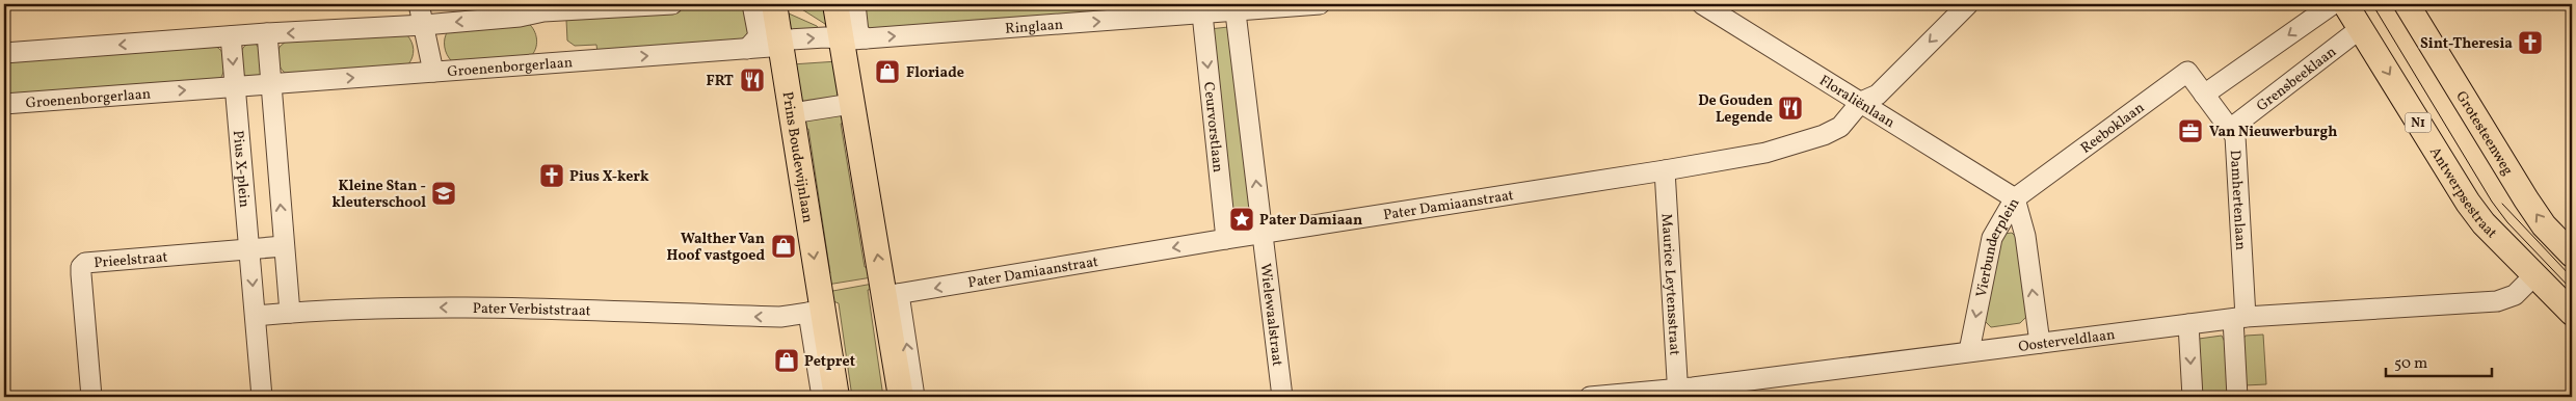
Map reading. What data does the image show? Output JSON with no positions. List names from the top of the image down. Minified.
{"streets":{"main road":["N1","Grotesteenweg","Prins Boudewijnlaan","Antwerpsestraat"],"street":["Ringlaan","Groenenborgerlaan","Grensbeeklaan","Floraliënlaan","Ceurvorstlaan","Reeboklaan","Pius X-plein","Damhertenlaan","Pater Damiaanstraat","Vierbunderplein","Prieelstraat","Maurice Leytensstraat","Pater Verbiststraat","Wielewaalstraat","Oosterveldlaan"]},"crossings":[["Ringlaan","Groenenborgerlaan"],["Ringlaan","Ceurvorstlaan"],["Ringlaan","Prins Boudewijnlaan"],["Groenenborgerlaan","Prins Boudewijnlaan"],["Groenenborgerlaan","Pius X-plein"],["Grensbeeklaan","N1"],["Grensbeeklaan","Antwerpsestraat"],["Grensbeeklaan","Damhertenlaan"],["Floraliënlaan","Reeboklaan"],["Floraliënlaan","Pater Damiaanstraat"],["Floraliënlaan","Vierbunderplein"],["N1","Antwerpsestraat"],["Ceurvorstlaan","Pater Damiaanstraat"],["Reeboklaan","Damhertenlaan"],["Reeboklaan","Vierbunderplein"],["Prins Boudewijnlaan","Pater Verbiststraat"],["Pius X-plein","Prieelstraat"],["Pius X-plein","Pater Verbiststraat"],["Antwerpsestraat","Oosterveldlaan"],["Damhertenlaan","Oosterveldlaan"],["Pater Damiaanstraat","Maurice Leytensstraat"],["Pater Damiaanstraat","Wielewaalstraat"],["Vierbunderplein","Oosterveldlaan"],["Maurice Leytensstraat","Oosterveldlaan"]],"one_way":["Ringlaan","Grotesteenweg","Antwerpsestraat","Pater Damiaanstraat","Pater Verbiststraat"],"places":{"church":["Sint-Theresia","Pius X-kerk"],"shop":["Floriade","Walther Van Hoof vastgoed","Petpret"],"restaurant":["FRT","De Gouden Legende"],"office":["Van Nieuwerburgh"],"school or university":["Kleine Stan - kleuterschool"],"place":["Pater Damiaan"]},"scale_bar":"50 m"}
